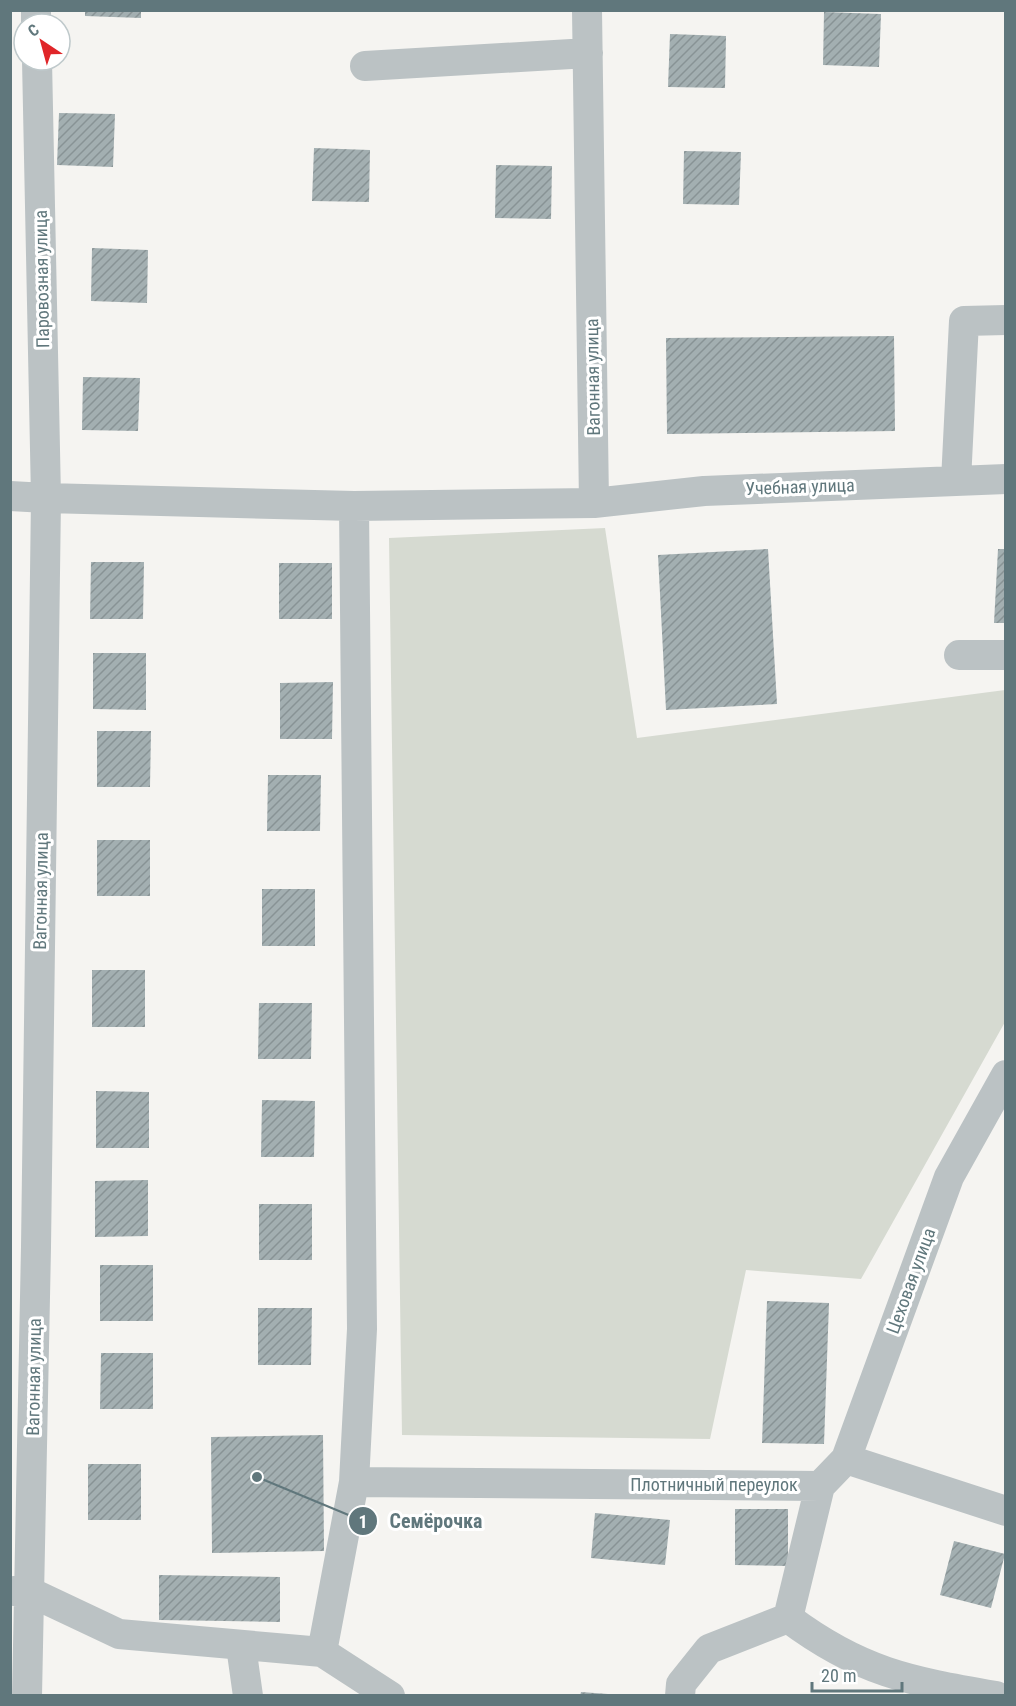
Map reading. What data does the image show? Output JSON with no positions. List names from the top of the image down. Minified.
{"streets":{"street":["Паровозная улица","Вагонная улица","Учебная улица","Цеховая улица","Плотничный переулок"]},"crossings":[["Паровозная улица","Вагонная улица"],["Вагонная улица","Учебная улица"],["Цеховая улица","Плотничный переулок"]],"places":["Семёрочка"],"scale_bar":"20 m","north":"top left"}
